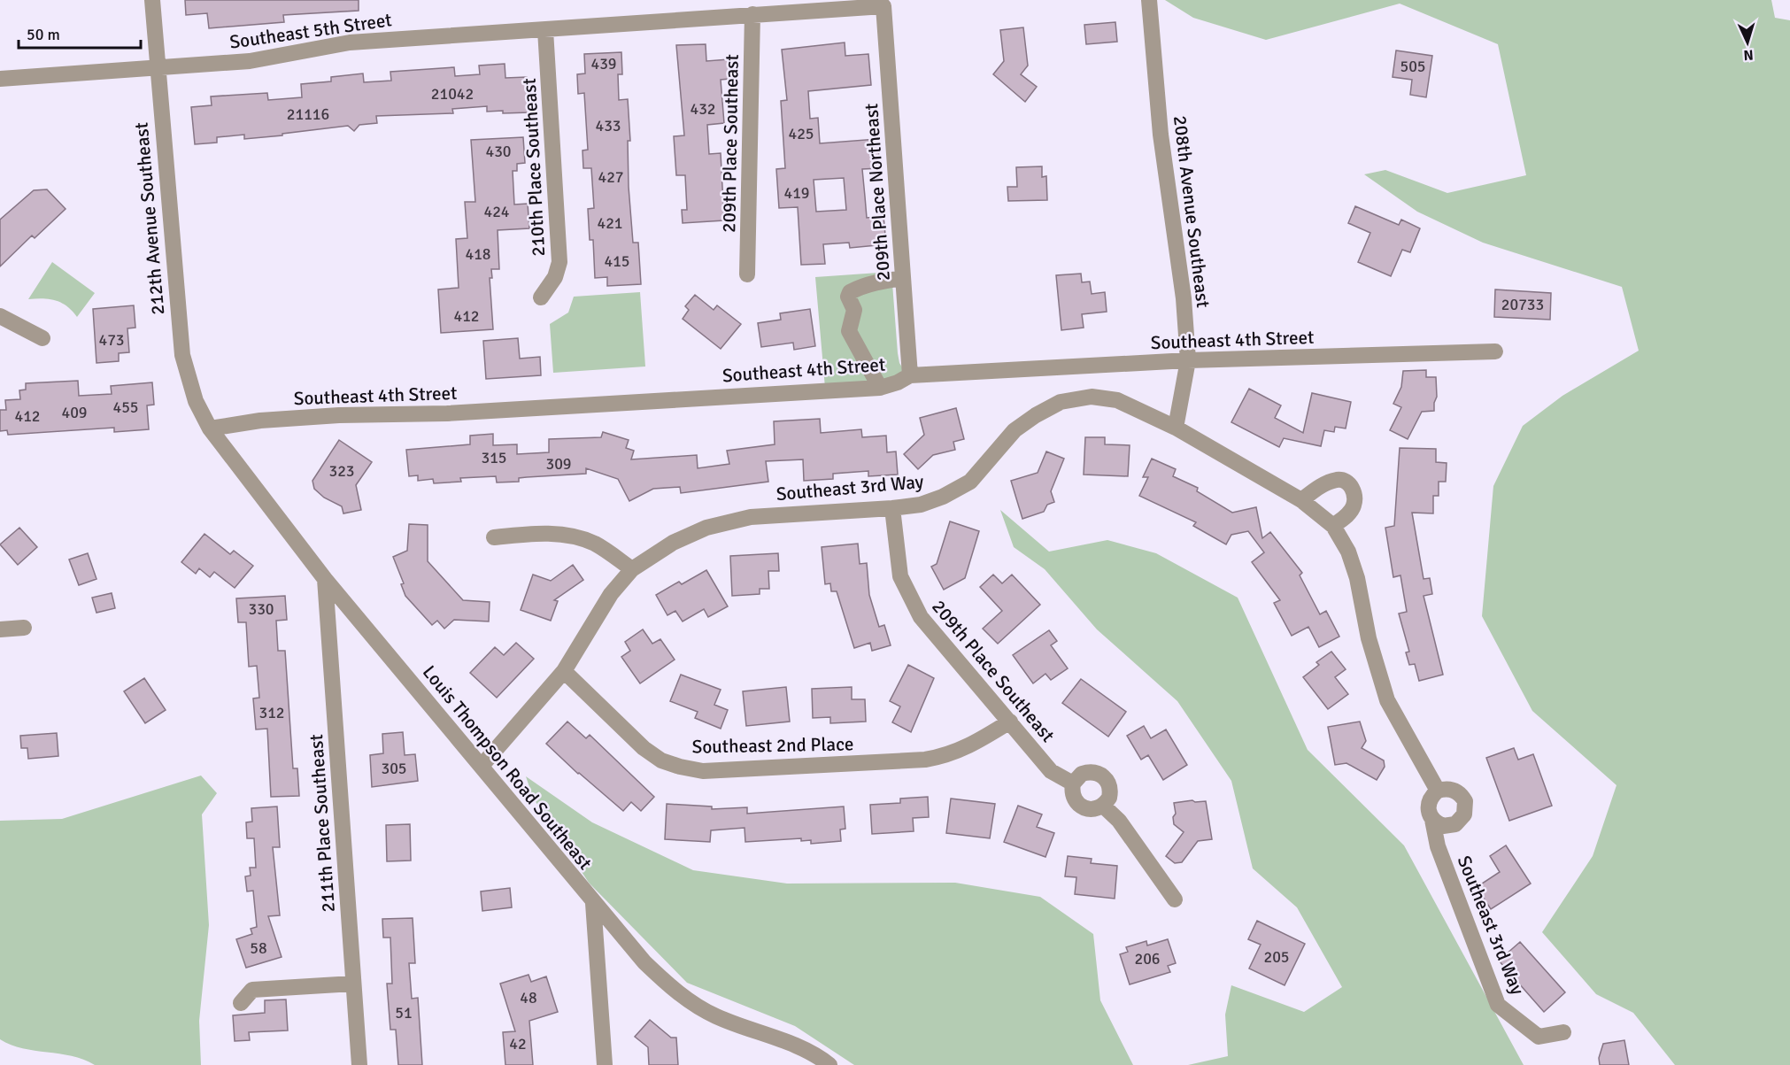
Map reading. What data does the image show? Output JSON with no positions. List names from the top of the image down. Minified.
{"streets":{"street":["Southeast 5th Street","209th Place Southeast","210th Place Southeast","209th Place Northeast","208th Avenue Southeast","212th Avenue Southeast","Southeast 4th Street","Southeast 3rd Way","Southeast 2nd Place","Louis Thompson Road Southeast","211th Place Southeast"]},"crossings":[["Southeast 5th Street","209th Place Southeast"],["Southeast 5th Street","210th Place Southeast"],["Southeast 5th Street","209th Place Northeast"],["Southeast 5th Street","212th Avenue Southeast"],["209th Place Southeast","Southeast 3rd Way"],["209th Place Southeast","Southeast 2nd Place"],["209th Place Northeast","Southeast 4th Street"],["208th Avenue Southeast","Southeast 4th Street"],["208th Avenue Southeast","Southeast 3rd Way"],["212th Avenue Southeast","Southeast 4th Street"],["212th Avenue Southeast","Louis Thompson Road Southeast"],["Southeast 4th Street","Louis Thompson Road Southeast"],["Southeast 3rd Way","Southeast 2nd Place"],["Southeast 3rd Way","Louis Thompson Road Southeast"],["Louis Thompson Road Southeast","211th Place Southeast"]],"house_numbers":["439","505","21042","432","21116","433","425","430","427","419","424","421","418","415","20733","412","473","455","409","412","315","309","323","330","312","305","58","205","206","48","51","42"],"scale_bar":"50 m","north":"bottom"}
